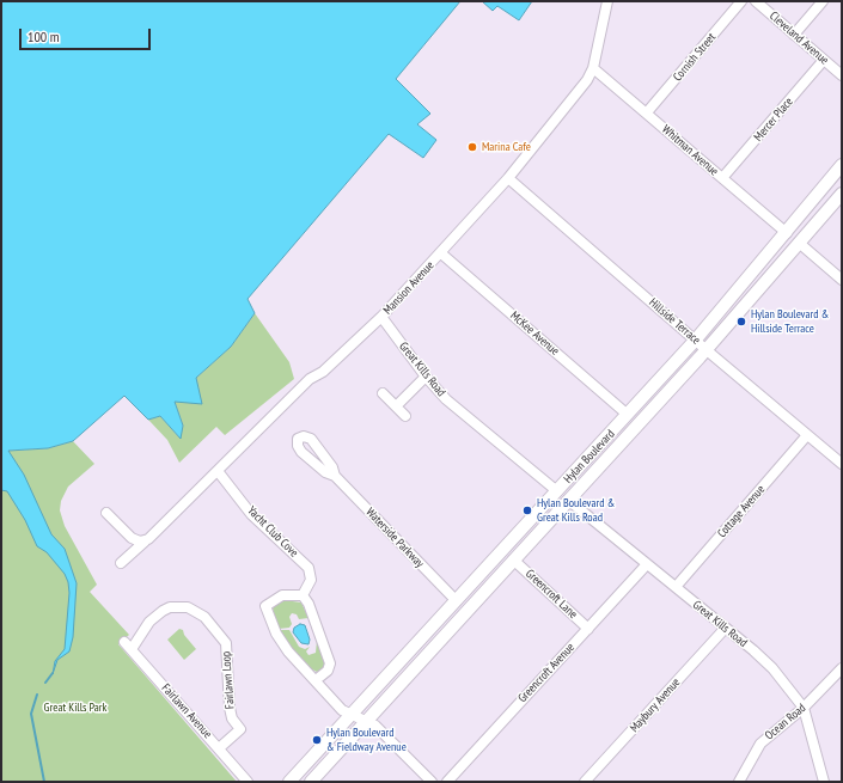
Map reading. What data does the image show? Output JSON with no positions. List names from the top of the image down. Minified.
{"streets":{"main road":["Hylan Boulevard"],"street":["Cleveland Avenue","Cornish Street","Mercer Place","Whitman Avenue","Mansion Avenue","Hillside Terrace","McKee Avenue","Great Kills Road","Cottage Avenue","Yacht Club Cove","Waterside Parkway","Greencroft Lane","Greencroft Avenue","Fairlawn Loop","Maybury Avenue","Fairlawn Avenue","Ocean Road"]},"crossings":[["Cleveland Avenue","Mercer Place"],["Cornish Street","Whitman Avenue"],["Mercer Place","Whitman Avenue"],["Whitman Avenue","Mansion Avenue"],["Whitman Avenue","Hylan Boulevard"],["Mansion Avenue","Hillside Terrace"],["Mansion Avenue","McKee Avenue"],["Mansion Avenue","Great Kills Road"],["Mansion Avenue","Yacht Club Cove"],["Hillside Terrace","Hylan Boulevard"],["Hillside Terrace","Cottage Avenue"],["McKee Avenue","Hylan Boulevard"],["Great Kills Road","Hylan Boulevard"],["Great Kills Road","Cottage Avenue"],["Great Kills Road","Greencroft Avenue"],["Great Kills Road","Maybury Avenue"],["Great Kills Road","Ocean Road"],["Hylan Boulevard","Waterside Parkway"],["Hylan Boulevard","Greencroft Lane"],["Greencroft Lane","Greencroft Avenue"],["Fairlawn Loop","Fairlawn Avenue"]],"parks":["Great Kills Park"],"places":["Marina Cafe","Hylan Boulevard & Hillside Terrace","Hylan Boulevard & Great Kills Road","Hylan Boulevard & Fieldway Avenue"],"scale_bar":"100 m"}
